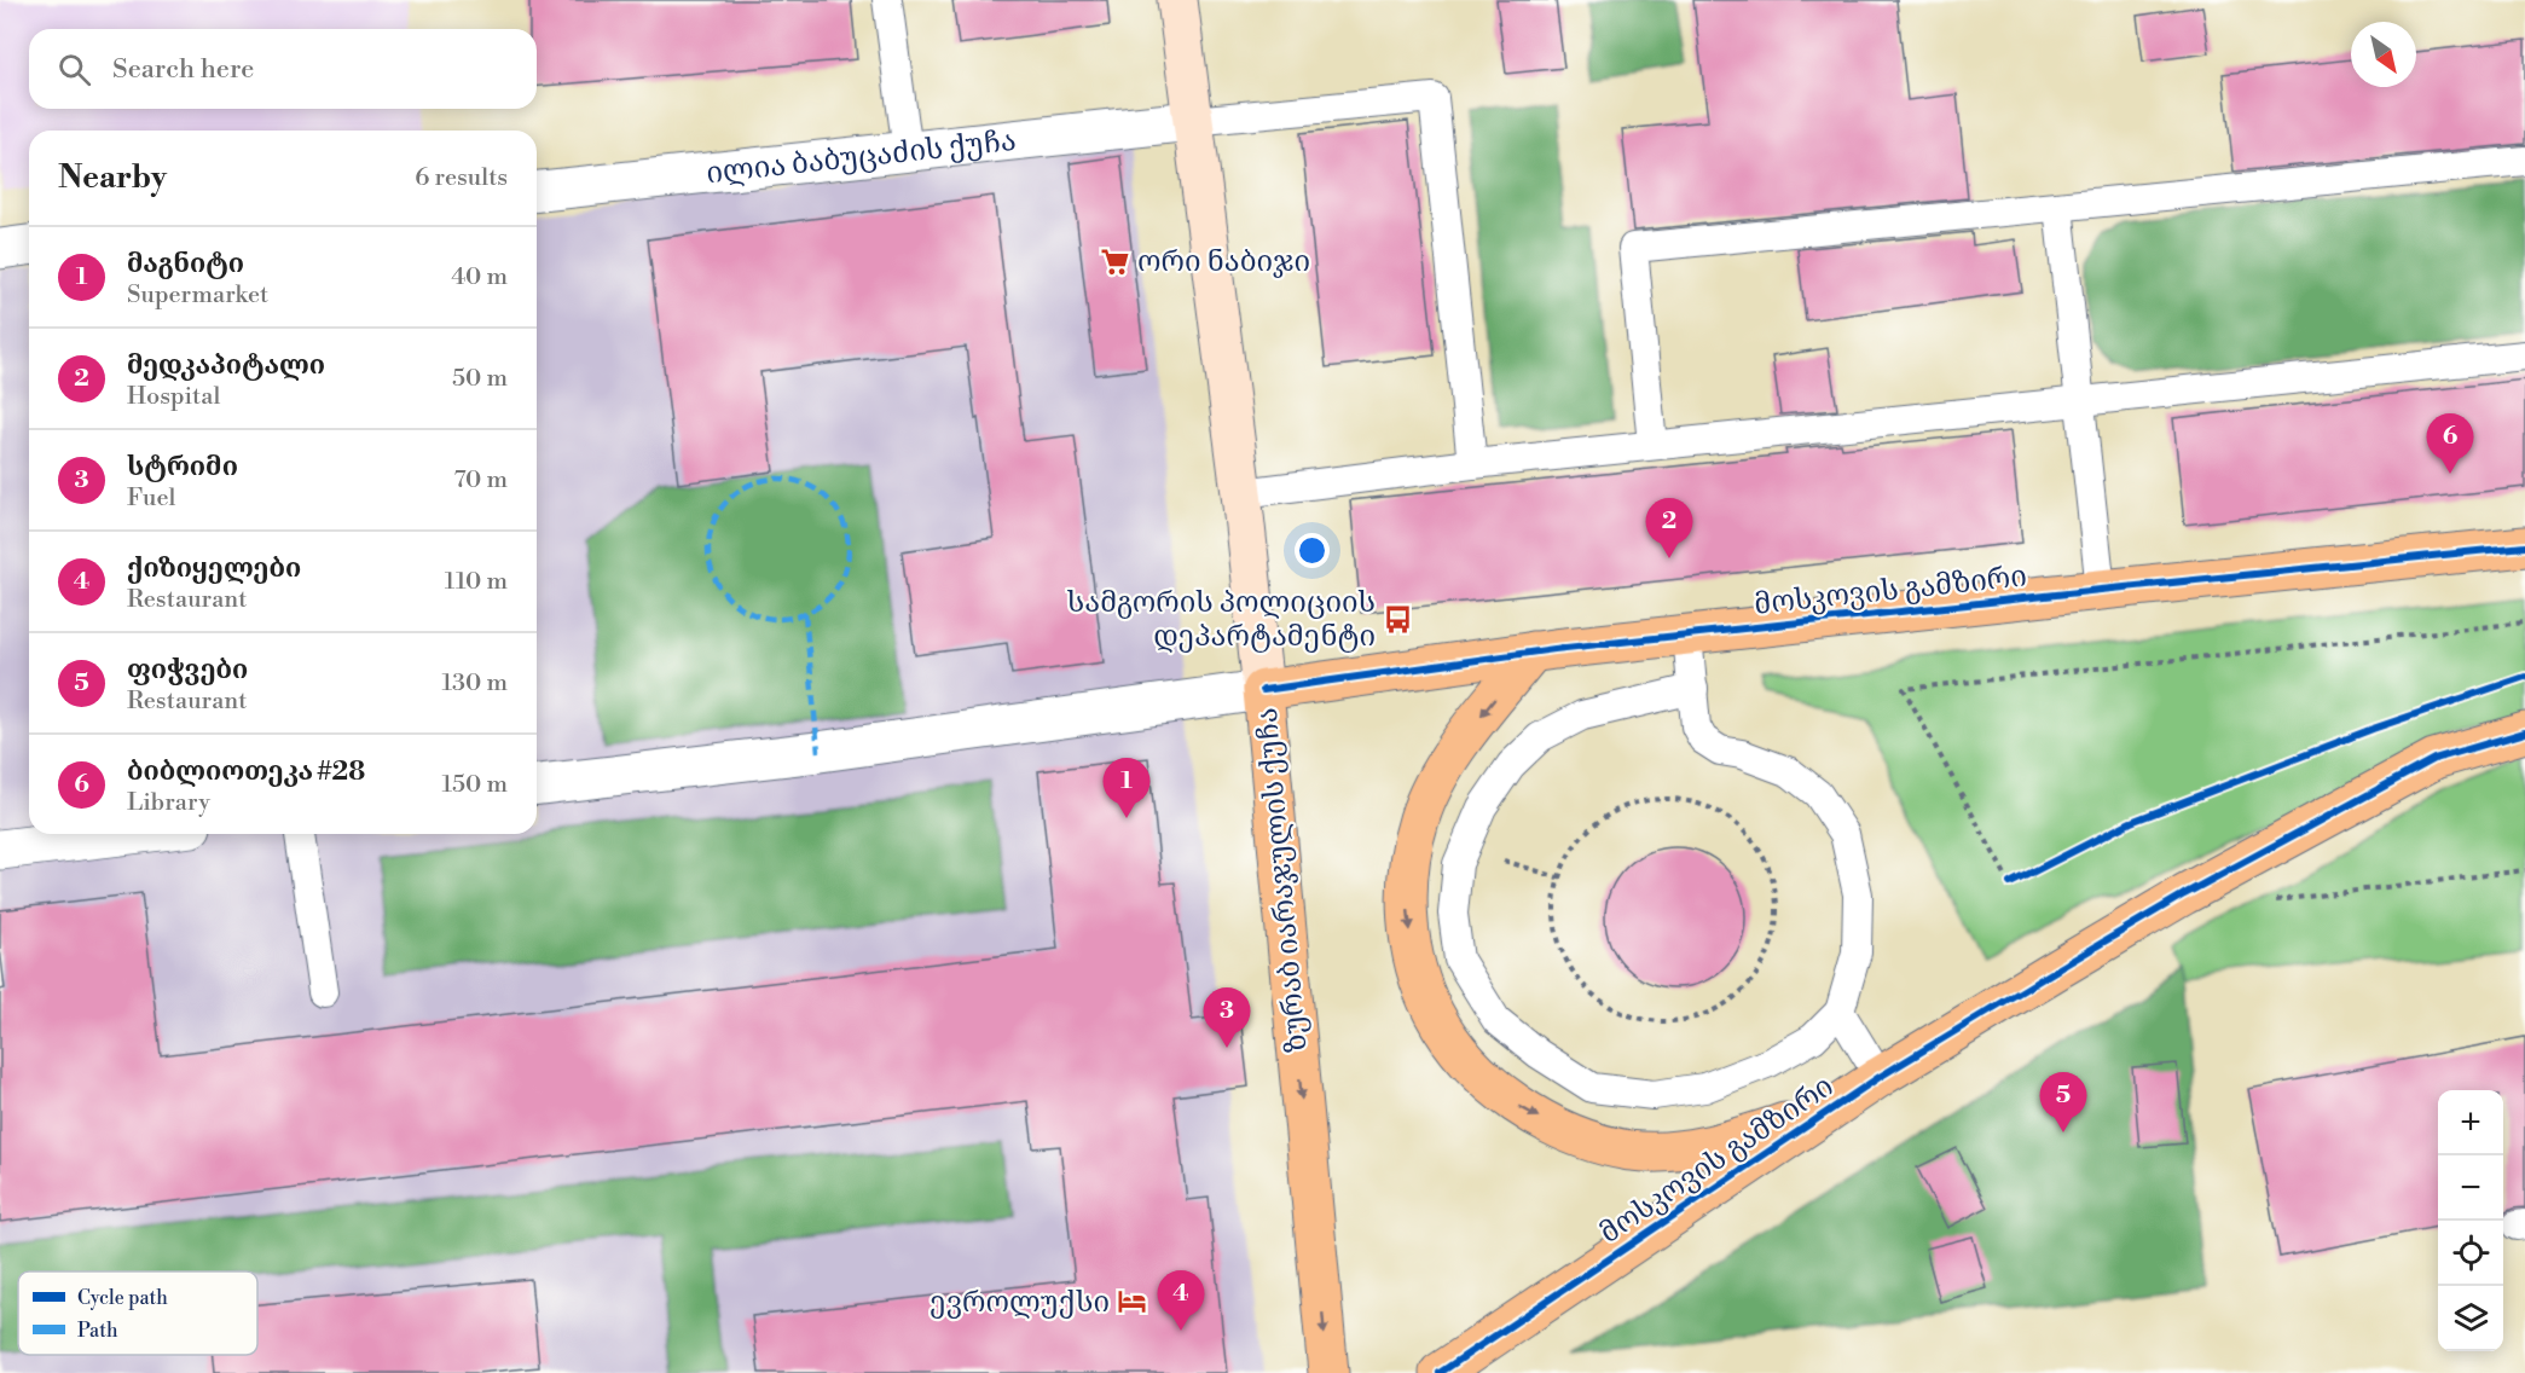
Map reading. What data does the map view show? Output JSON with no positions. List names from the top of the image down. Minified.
{"streets":{"main road":["მოსკოვის გამზირი","ზურაბ იარაჯულის ქუჩა"],"street":["ილია ბაბუცაძის ქუჩა"]},"crossings":[["ილია ბაბუცაძის ქუჩა","ზურაბ იარაჯულის ქუჩა"],["მოსკოვის გამზირი","ზურაბ იარაჯულის ქუჩა"]],"one_way":["ზურაბ იარაჯულის ქუჩა"],"places":{"supermarket":["ორი ნაბიჯი"],"bus stop":["სამგორის პოლიციის დეპარტამენტი"],"hotel":["ევროლუქსი"]},"legend":["Cycle path","Path"],"north":"bottom right","page":{"search":"Search here","heading":["Nearby","6 results"],"list":[{"mark":"1","name":"მაგნიტი","note":"Supermarket","value":"40 m"},{"mark":"2","name":"მედკაპიტალი","note":"Hospital","value":"50 m"},{"mark":"3","name":"სტრიმი","note":"Fuel","value":"70 m"},{"mark":"4","name":"ქიზიყელები","note":"Restaurant","value":"110 m"},{"mark":"5","name":"ფიჭვები","note":"Restaurant","value":"130 m"},{"mark":"6","name":"ბიბლიოთეკა #28","note":"Library","value":"150 m"}],"pins":["6","2","1","3","5","4"],"map_buttons":["+","−"]}}
